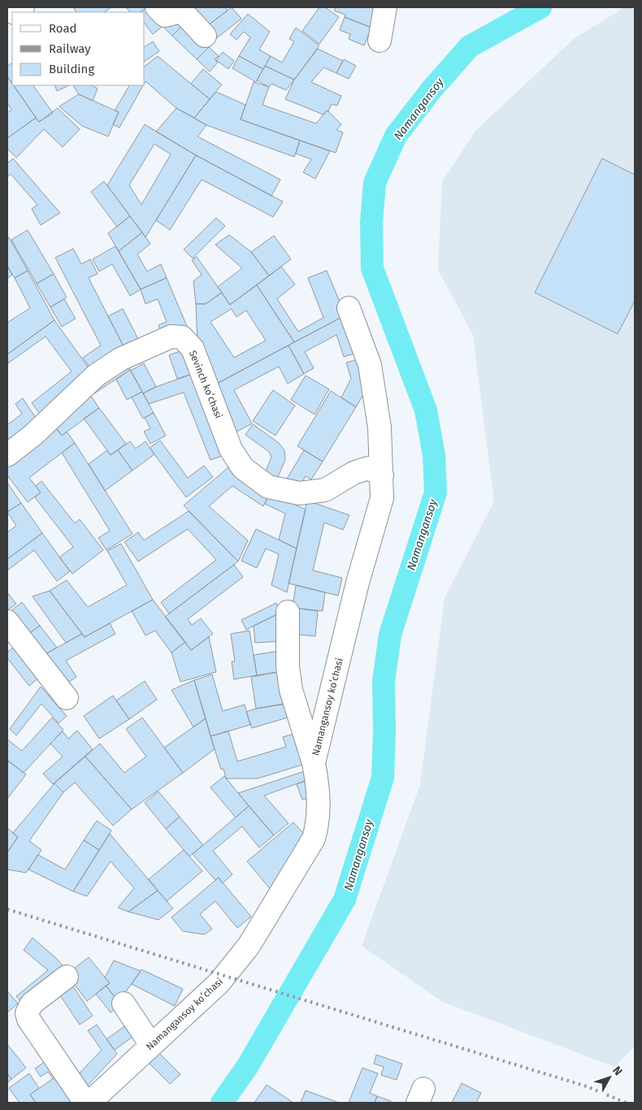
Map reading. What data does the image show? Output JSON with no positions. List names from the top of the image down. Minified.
{"streets":{"street":["Sevinch koʻchasi","Namangansoy koʻchasi"]},"crossings":[["Sevinch koʻchasi","Namangansoy koʻchasi"]],"water":["Namangansoy"],"legend":["Road","Railway","Building"],"north":"top right"}
